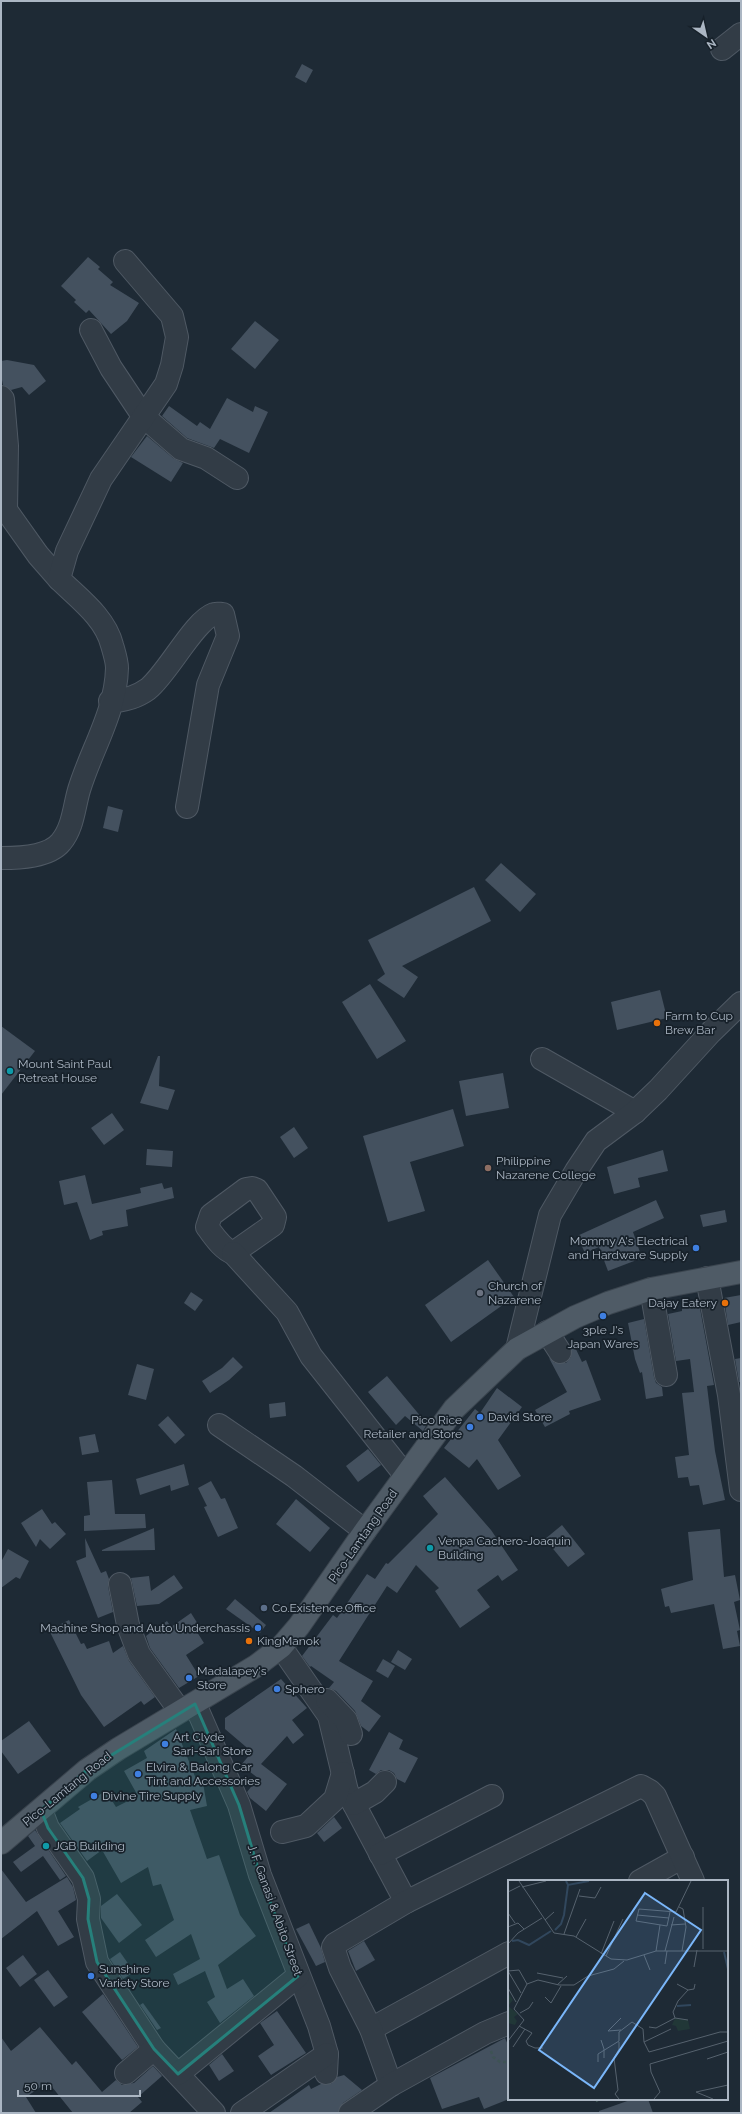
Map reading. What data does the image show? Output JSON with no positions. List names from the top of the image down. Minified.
{"streets":{"main road":["Pico-Lamtang Road"],"street":["J. F. Ganasi & Abito Street"]},"crossings":[["Pico-Lamtang Road","J. F. Ganasi & Abito Street"]],"places":["Farm to Cup Brew Bar","Mount Saint Paul Retreat House","Philippine Nazarene College","Mommy A's Electrical and Hardware Supply","Church of Nazarene","Dajay Eatery","3ple J's Japan Wares","David Store","Pico Rice Retailer and Store","Venpa Cachero-Joaquin Building","Co.Existence.Office","Machine Shop and Auto Underchassis","KingManok","Madalapey's Store","Sphero","Art Clyde Sari-Sari Store","Elvira & Balong Car Tint and Accessories","Divine Tire Supply","JGB Building","Sunshine Variety Store"],"scale_bar":"50 m","north":"bottom right"}
